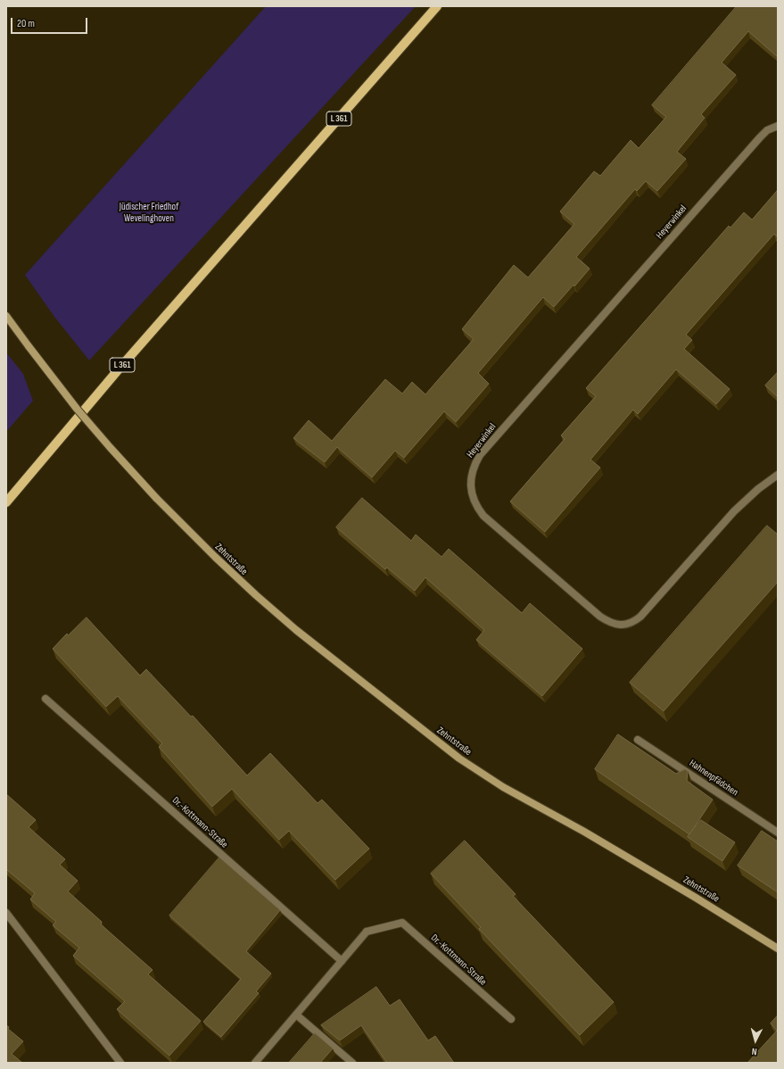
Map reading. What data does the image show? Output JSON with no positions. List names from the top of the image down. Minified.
{"streets":{"main road":["L 361","Zehntstraße"],"street":["Heyerwinkel","Hahnenpfädchen","Dr.-Kottmann-Straße"]},"parks":["Jüdischer Friedhof Wevelinghoven"],"scale_bar":"20 m","north":"bottom"}
